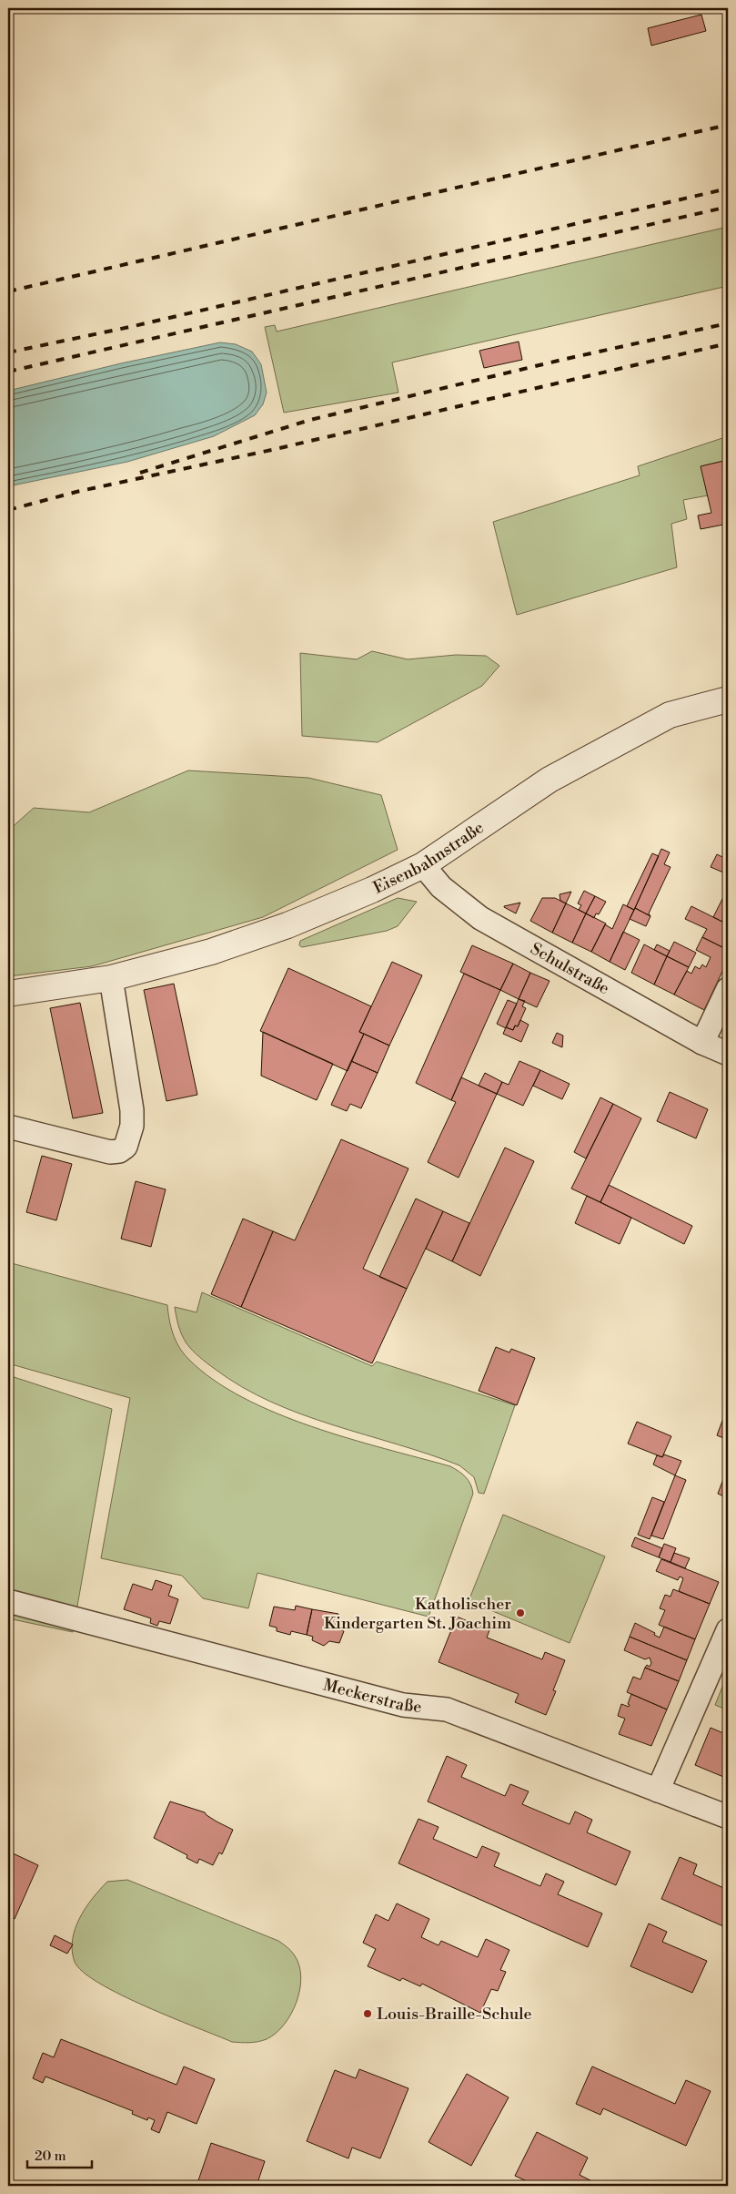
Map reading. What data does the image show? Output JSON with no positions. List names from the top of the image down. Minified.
{"streets":{"street":["Eisenbahnstraße","Schulstraße","Meckerstraße"]},"crossings":[["Eisenbahnstraße","Schulstraße"]],"places":["Katholischer Kindergarten St. Joachim","Louis-Braille-Schule"],"scale_bar":"20 m"}
